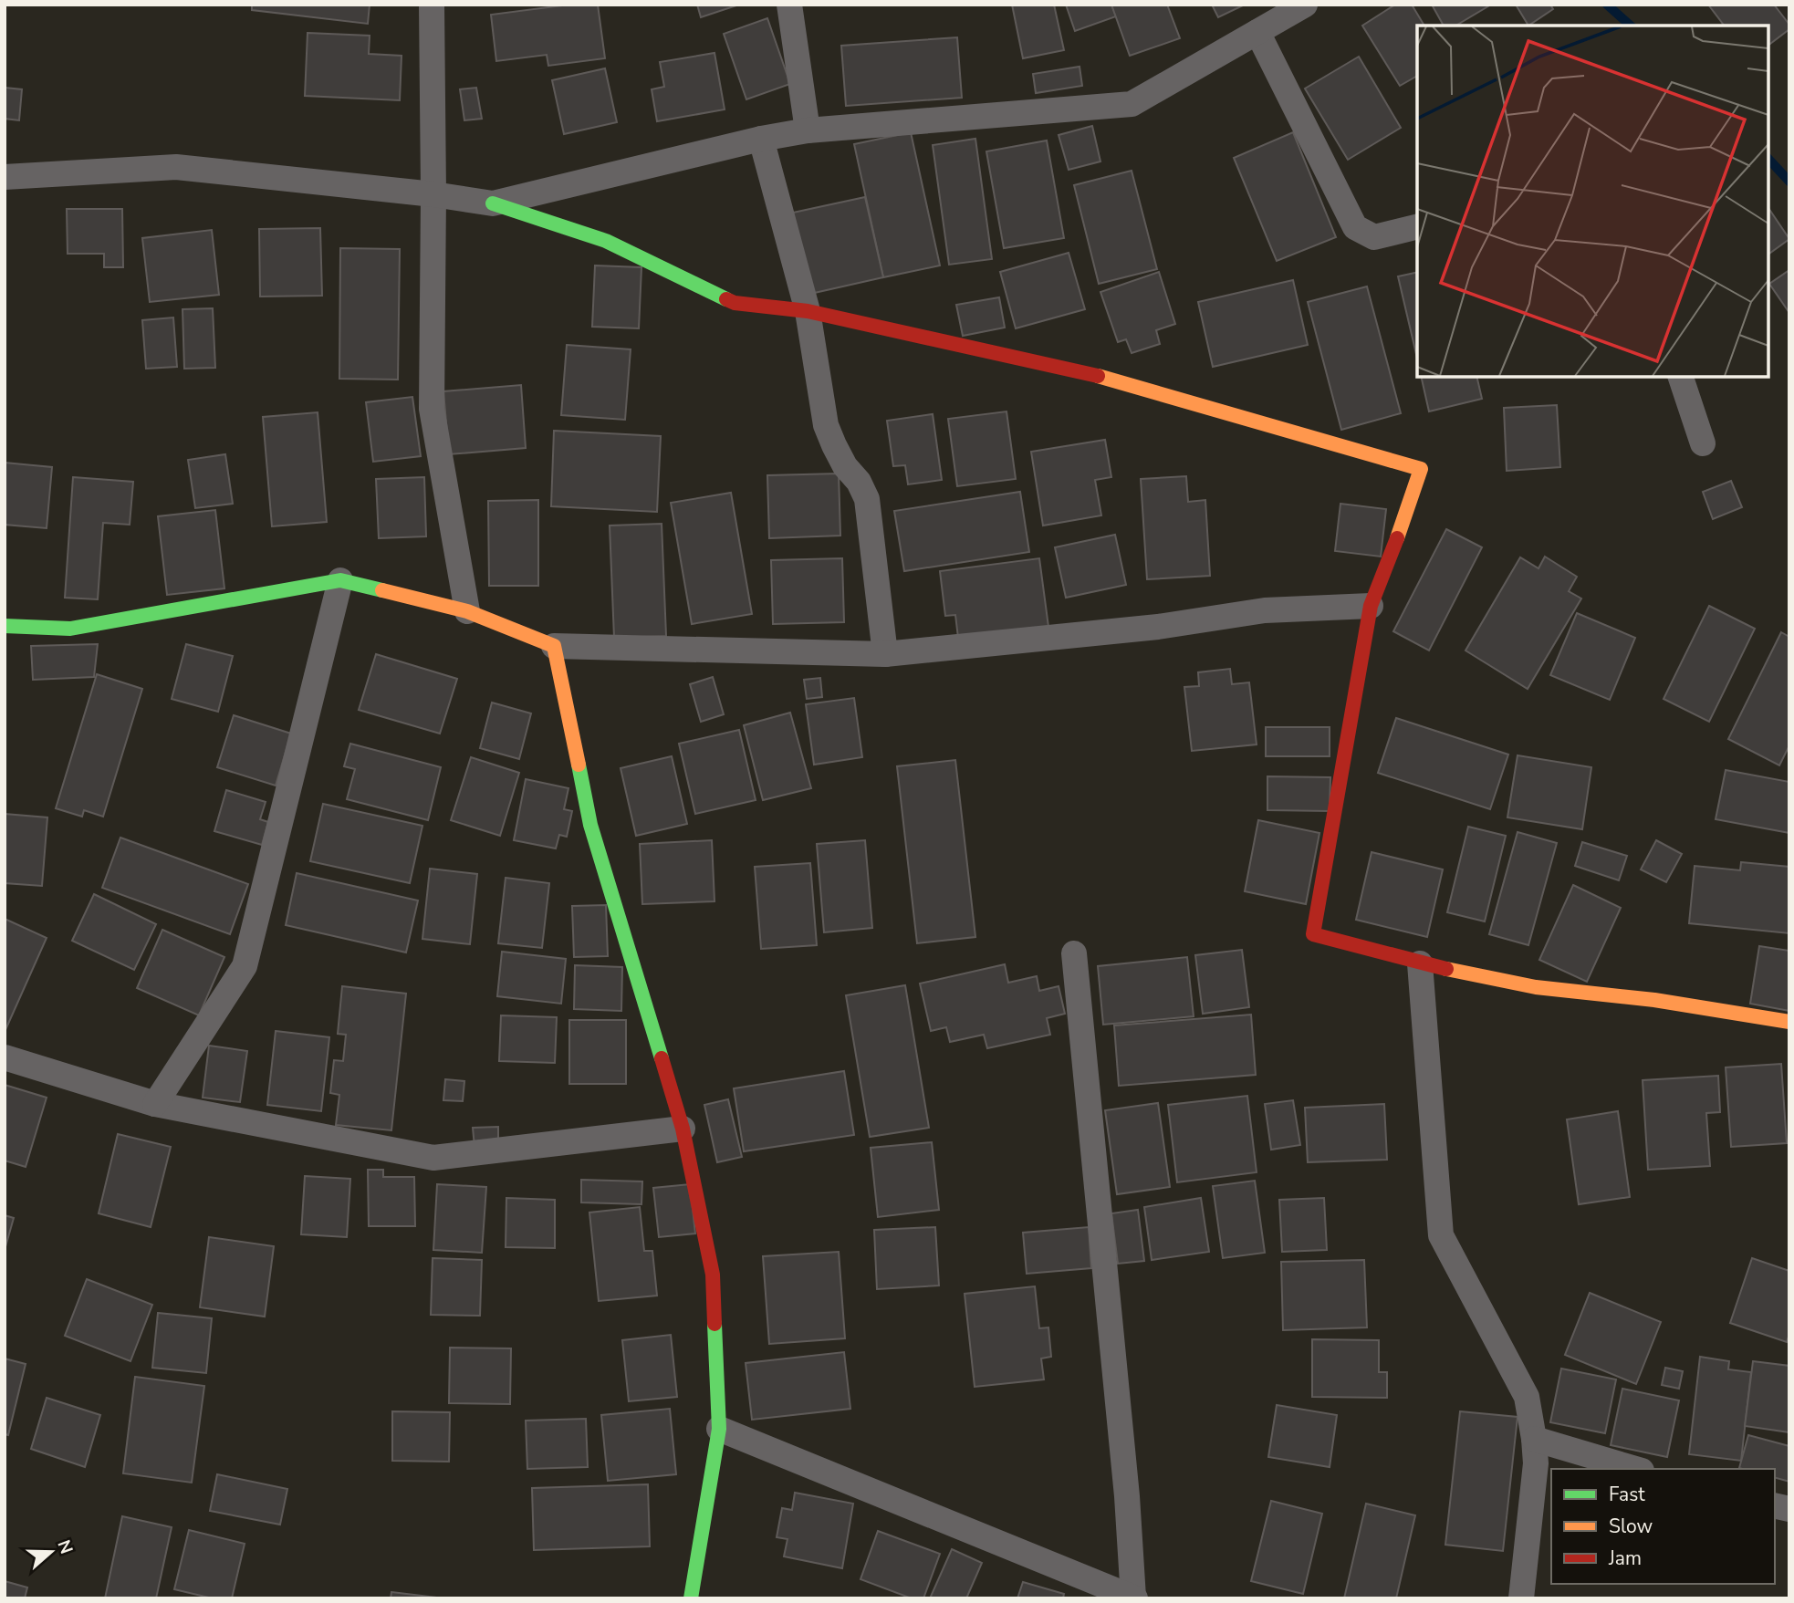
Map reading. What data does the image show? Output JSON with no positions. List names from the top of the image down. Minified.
{"legend":["Fast","Slow","Jam"],"north":"right"}
